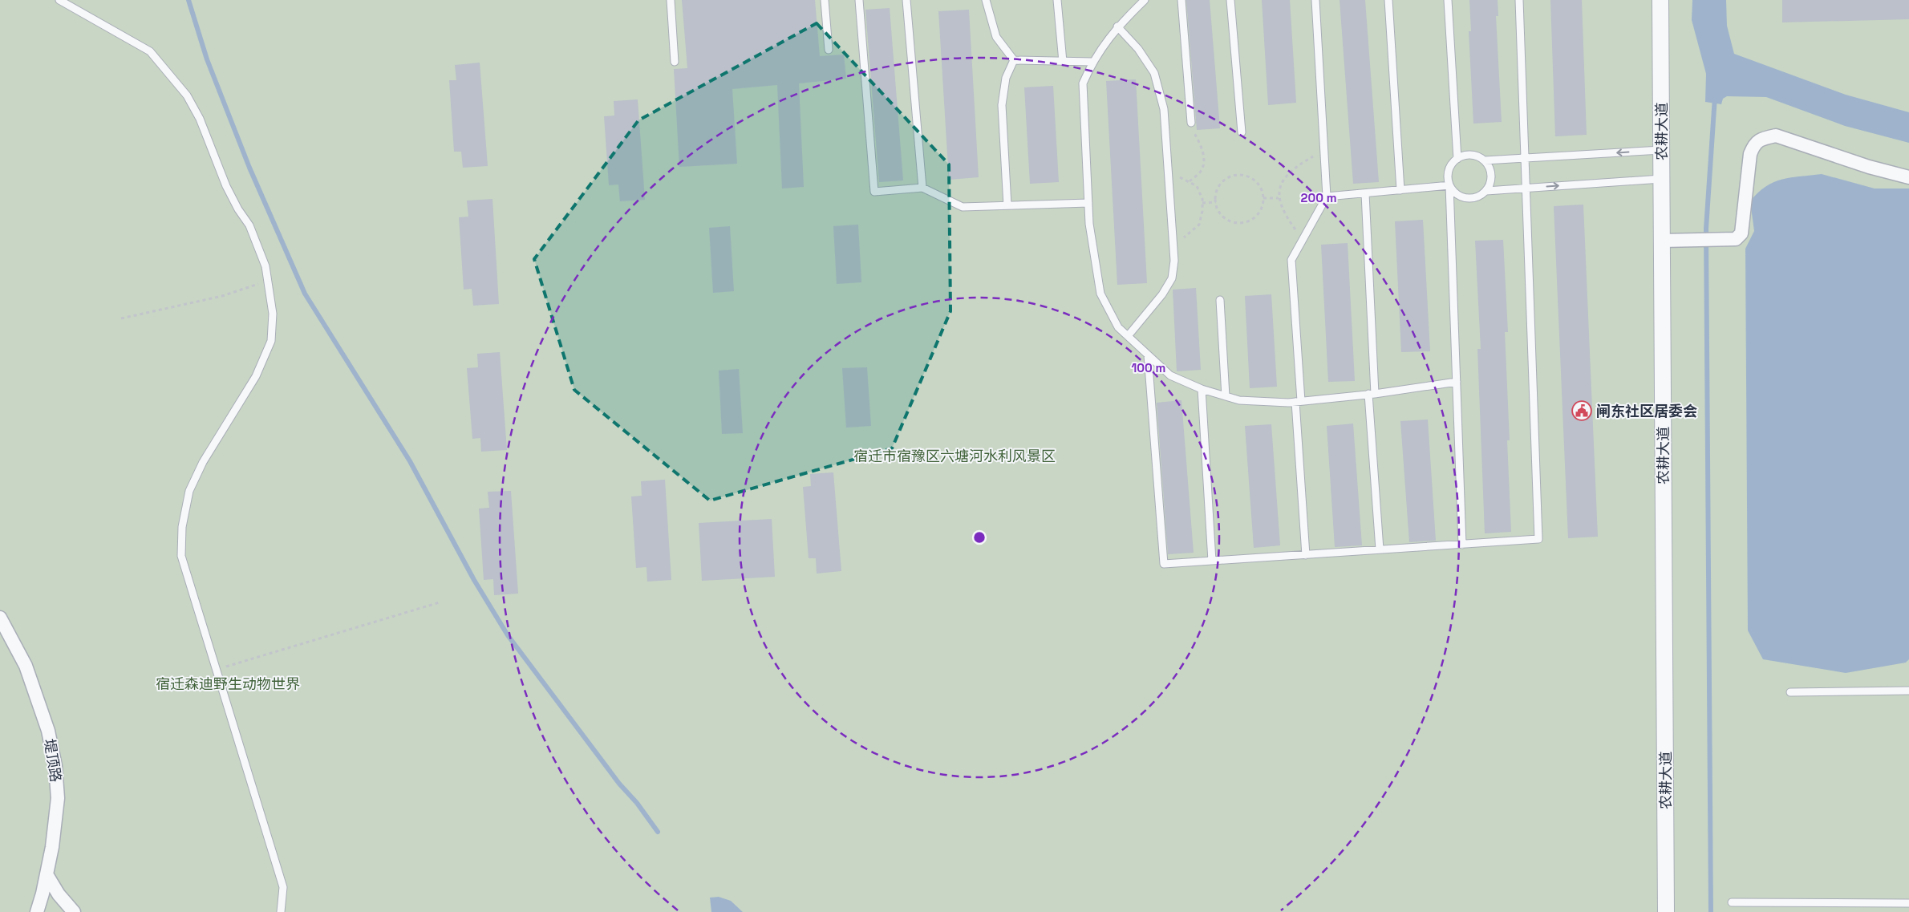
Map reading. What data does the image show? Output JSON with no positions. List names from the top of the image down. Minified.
{"streets":{"street":["农耕大道","堤顶路"]},"parks":["宿迁市宿豫区六塘河水利风景区","宿迁森迪野生动物世界"],"places":{"public building":["闸东社区居委会"]},"rings":["200 m","100 m"]}
